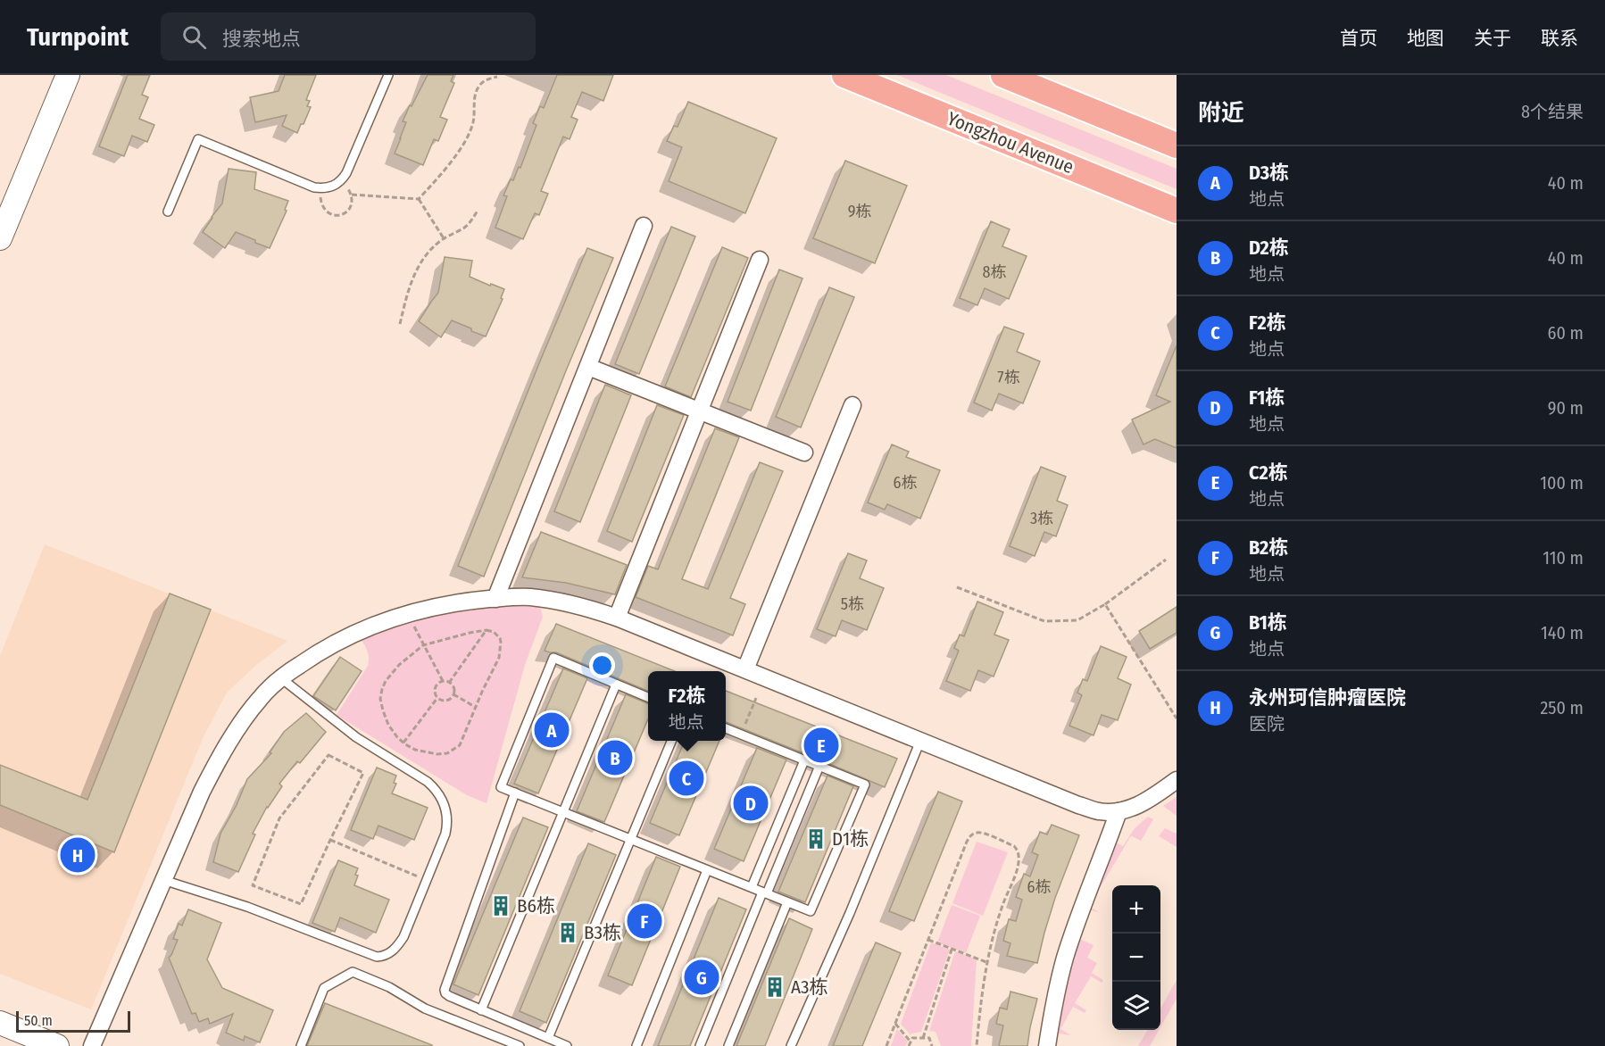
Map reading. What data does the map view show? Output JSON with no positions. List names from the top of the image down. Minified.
{"streets":{"main road":["Yongzhou Avenue"]},"places":{"building":["D1栋","B6栋","B3栋","A3栋"]},"house_numbers":["9栋","8栋","7栋","6栋","3栋","5栋","6栋"],"scale_bar":"50 m","page":{"header":"Turnpoint","search":"搜索地点","nav":["首页","地图","关于","联系"],"heading":["附近","8个结果"],"list":[{"mark":"A","name":"D3栋","note":"地点","value":"40 m"},{"mark":"B","name":"D2栋","note":"地点","value":"40 m"},{"mark":"C","name":"F2栋","note":"地点","value":"60 m"},{"mark":"D","name":"F1栋","note":"地点","value":"90 m"},{"mark":"E","name":"C2栋","note":"地点","value":"100 m"},{"mark":"F","name":"B2栋","note":"地点","value":"110 m"},{"mark":"G","name":"B1栋","note":"地点","value":"140 m"},{"mark":"H","name":"永州珂信肿瘤医院","note":"医院","value":"250 m"}],"popup":["F2栋","地点"],"pins":["A","E","B","C","D","H","F","G"],"map_buttons":["+","−"],"scale":"50 m"}}
